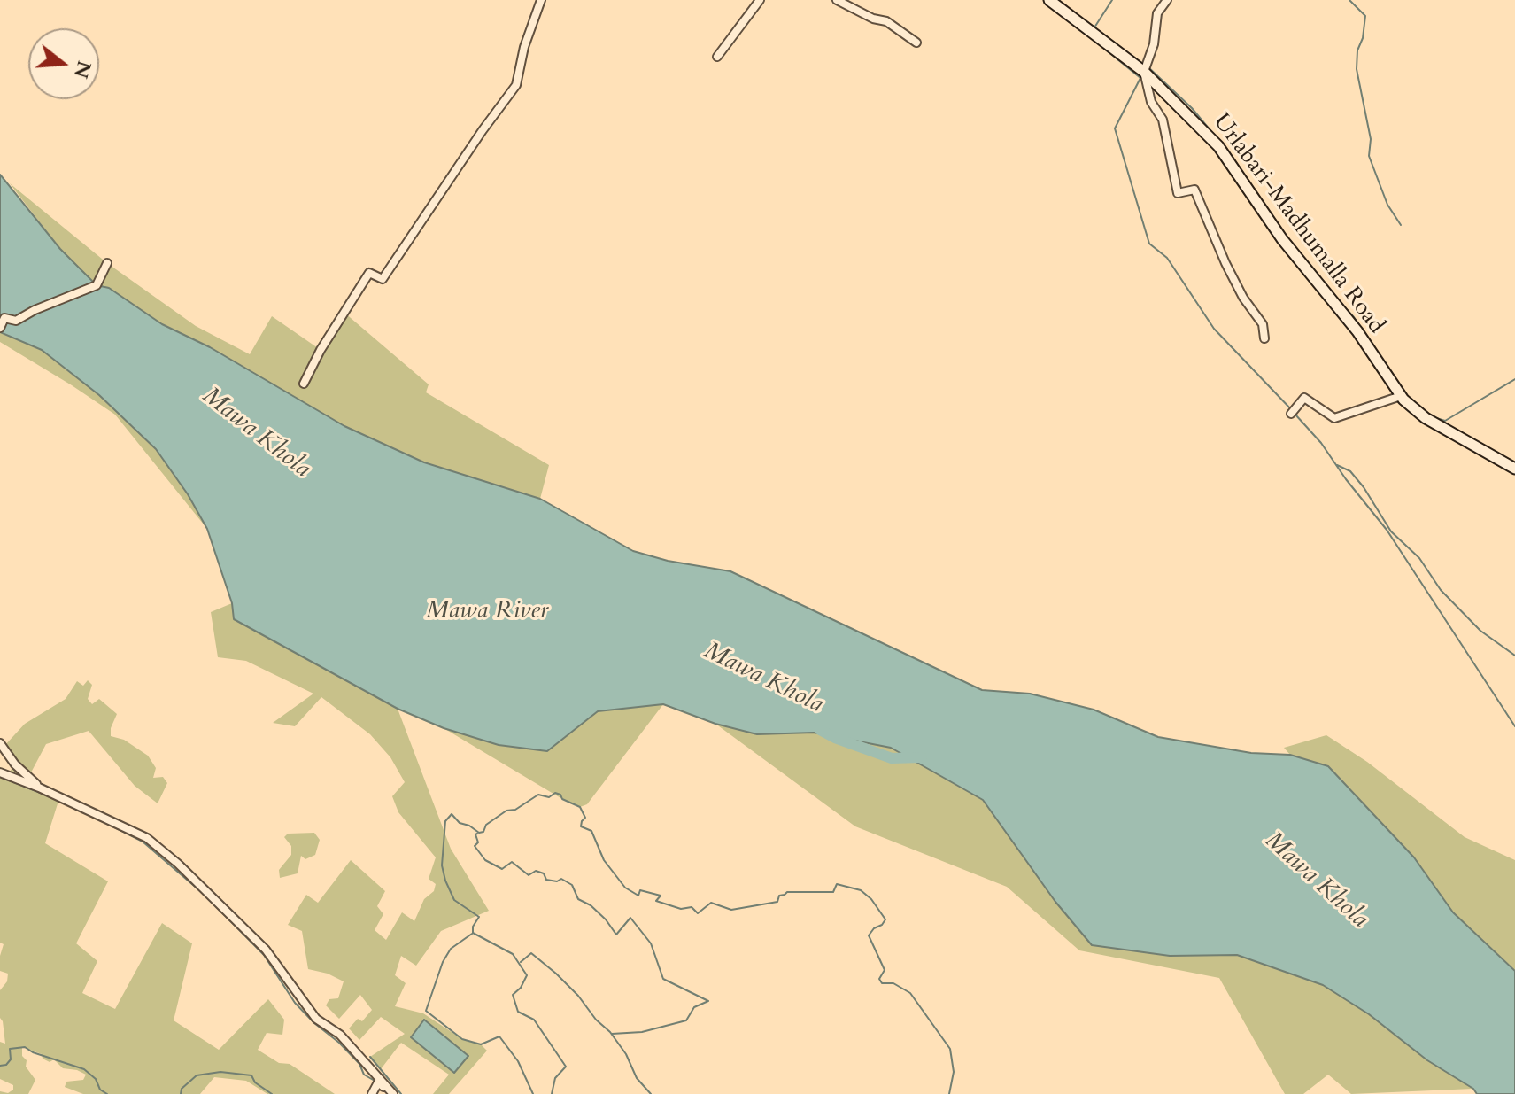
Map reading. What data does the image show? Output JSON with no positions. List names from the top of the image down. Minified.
{"streets":{"main road":["Urlabari-Madhumalla Road"]},"water":["Mawa Khola","Mawa River"],"north":"right"}
